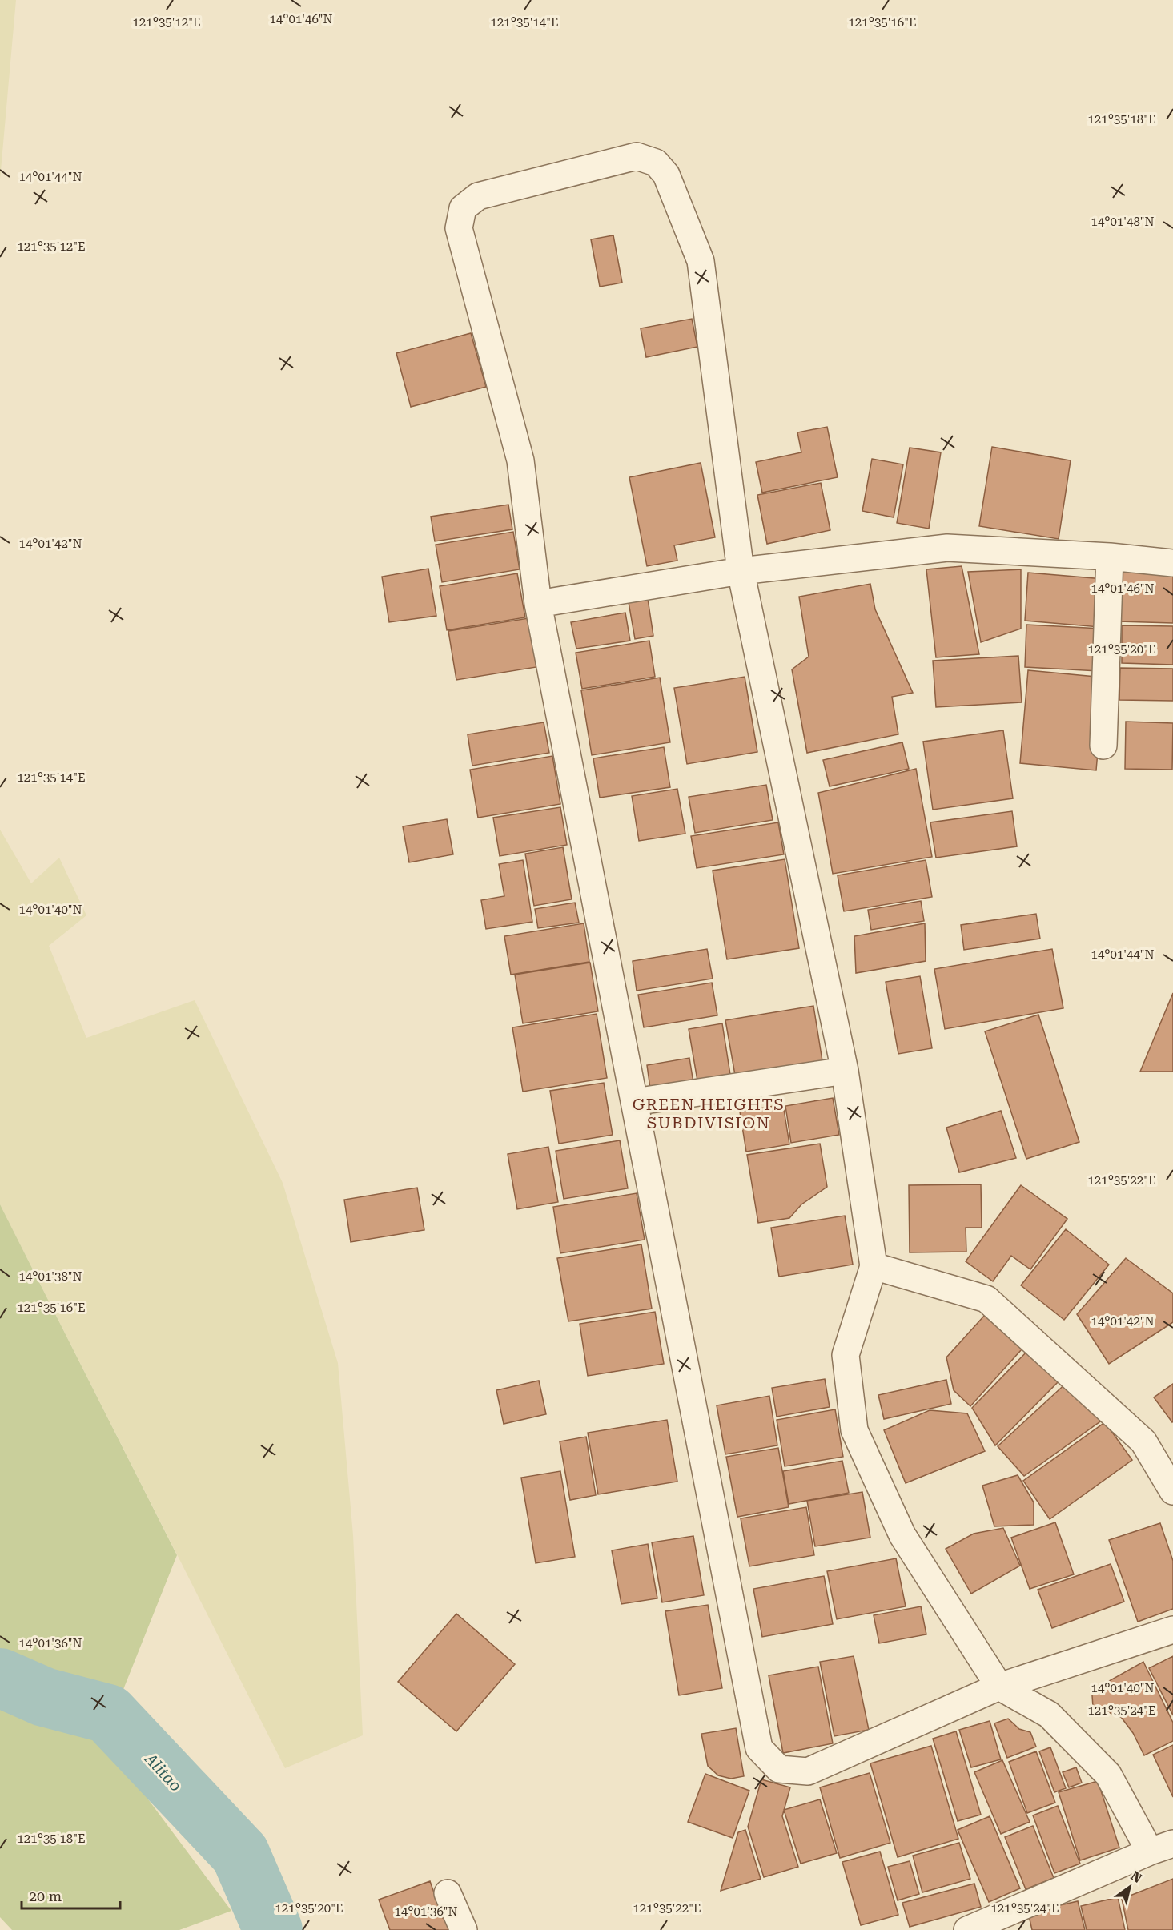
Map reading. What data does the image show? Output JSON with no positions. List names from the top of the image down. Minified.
{"districts":["GREEN HEIGHTS SUBDIVISION"],"water":["Alitao"],"scale_bar":"20 m","north":"top right","coordinates":["14°01'46\"N","121°35'12\"E","121°35'14\"E","121°35'16\"E","121°35'18\"E","14°01'44\"N","14°01'48\"N","14°01'42\"N","121°35'20\"E","14°01'40\"N","121°35'22\"E","14°01'38\"N","14°01'36\"N","121°35'24\"E"]}
